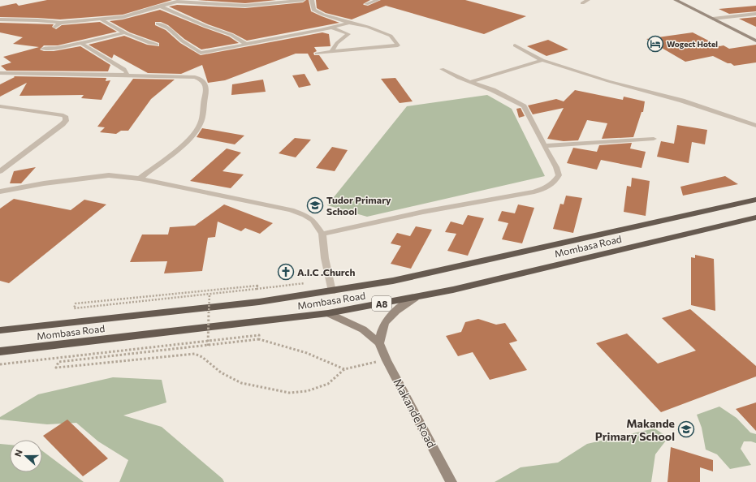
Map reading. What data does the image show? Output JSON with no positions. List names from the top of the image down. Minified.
{"streets":{"highway":["Mombasa Road","A8"],"main road":["Makande Road"]},"crossings":[["Mombasa Road","Makande Road"]],"places":{"hotel":["Wogect Hotel"],"school or university":["Tudor Primary School","Makande Primary School"],"church":["A.I.C .Church"]},"north":"left"}
